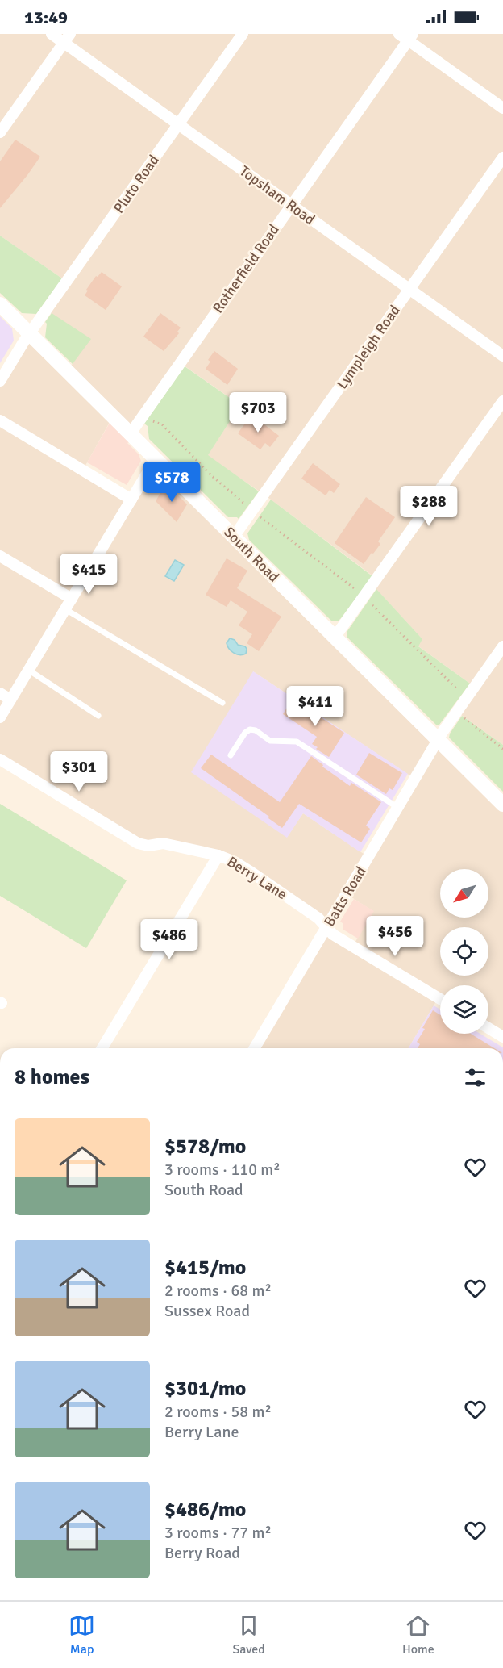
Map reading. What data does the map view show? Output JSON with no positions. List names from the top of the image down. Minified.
{"streets":{"street":["Pluto Road","Topsham Road","Rotherfield Road","Lympleigh Road","South Road","Berry Lane","Batts Road"]},"crossings":[["Pluto Road","Topsham Road"],["Pluto Road","South Road"],["Topsham Road","Rotherfield Road"],["Topsham Road","Lympleigh Road"],["Rotherfield Road","South Road"],["Lympleigh Road","South Road"],["South Road","Batts Road"],["Berry Lane","Batts Road"]],"north":"bottom left","page":{"status":"13:49","price":["$703","$578","$288","$415","$411","$301","$456","$486"],"heading":"8 homes","list":[{"name":"$578/mo","note":"3 rooms · 110 m² · South Road"},{"name":"$415/mo","note":"2 rooms · 68 m² · Sussex Road"},{"name":"$301/mo","note":"2 rooms · 58 m² · Berry Lane"},{"name":"$486/mo","note":"3 rooms · 77 m² · Berry Road"}],"tabs":["Map","Saved","Home"]}}
